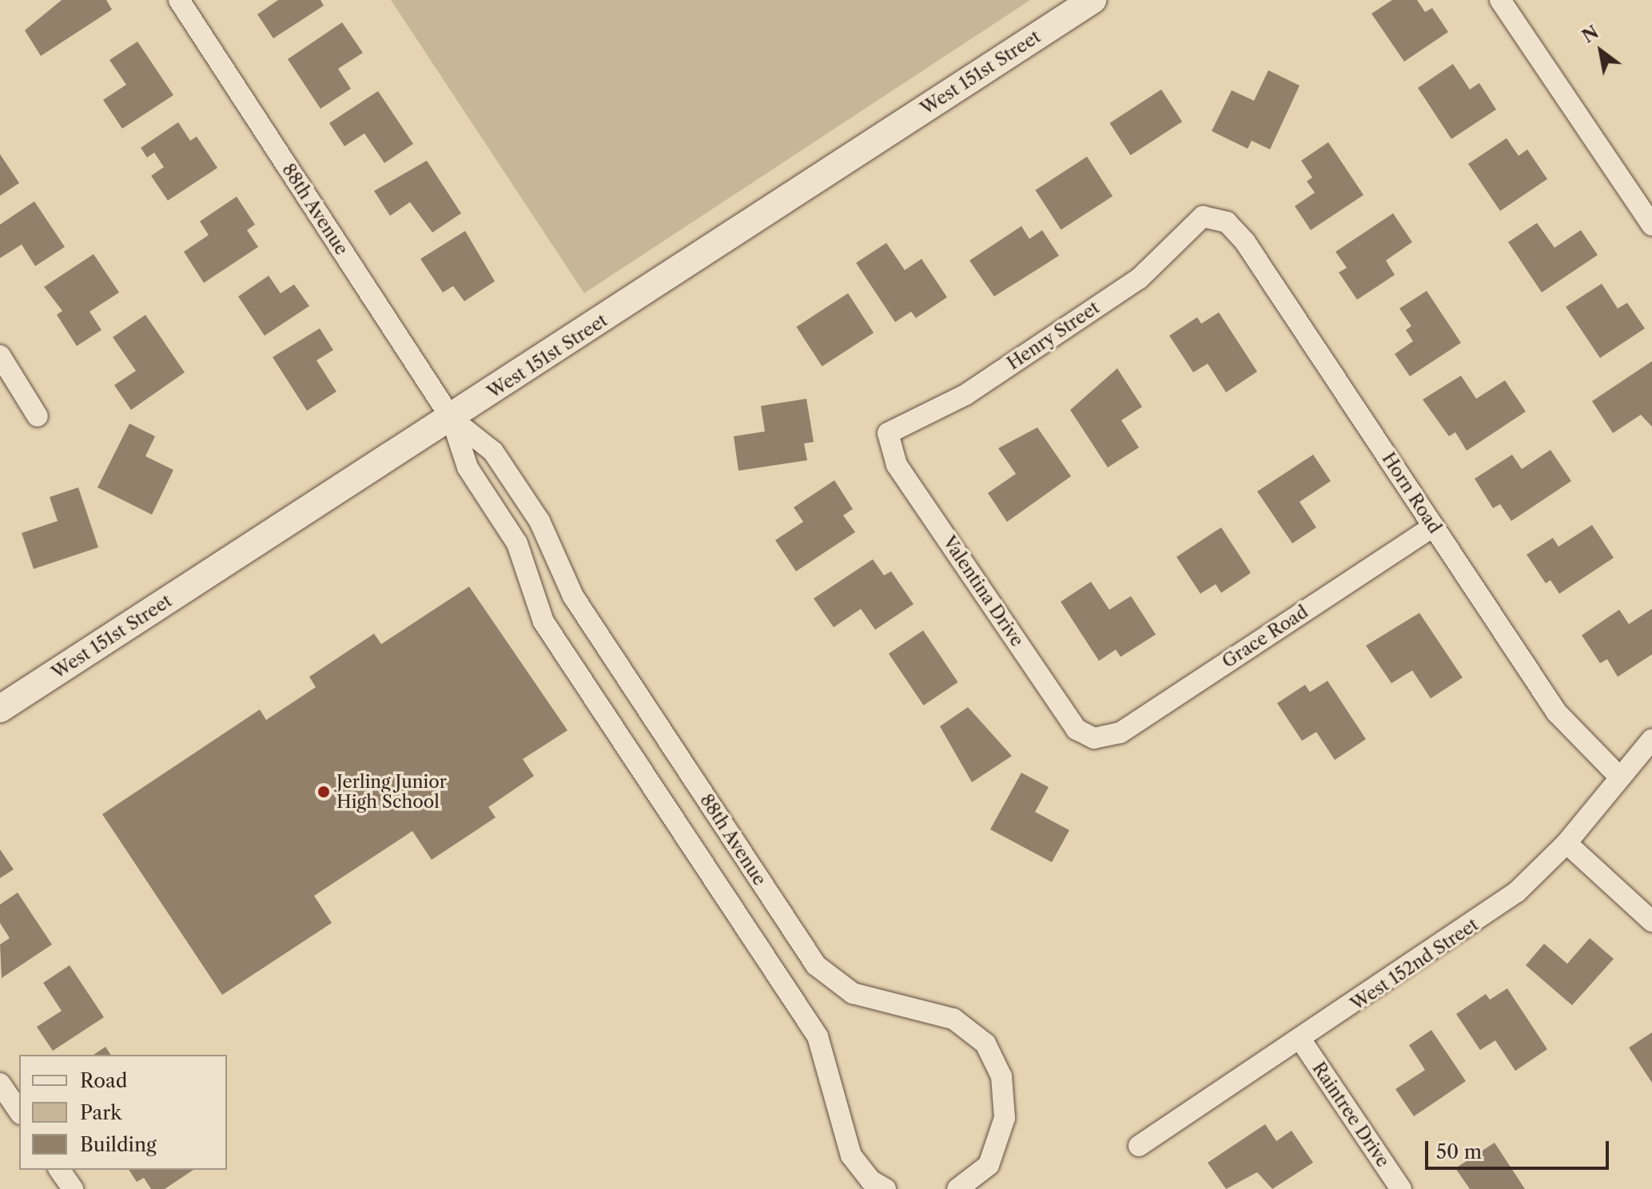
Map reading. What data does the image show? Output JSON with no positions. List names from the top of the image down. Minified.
{"streets":{"street":["West 151st Street","88th Avenue","Henry Street","Horn Road","Valentina Drive","Grace Road","West 152nd Street","Raintree Drive"]},"crossings":[["West 151st Street","88th Avenue"],["Henry Street","Horn Road"],["Henry Street","Valentina Drive"],["Horn Road","Grace Road"],["Horn Road","West 152nd Street"],["Valentina Drive","Grace Road"],["West 152nd Street","Raintree Drive"]],"places":["Jerling Junior High School"],"legend":["Road","Park","Building"],"scale_bar":"50 m","north":"top left"}
